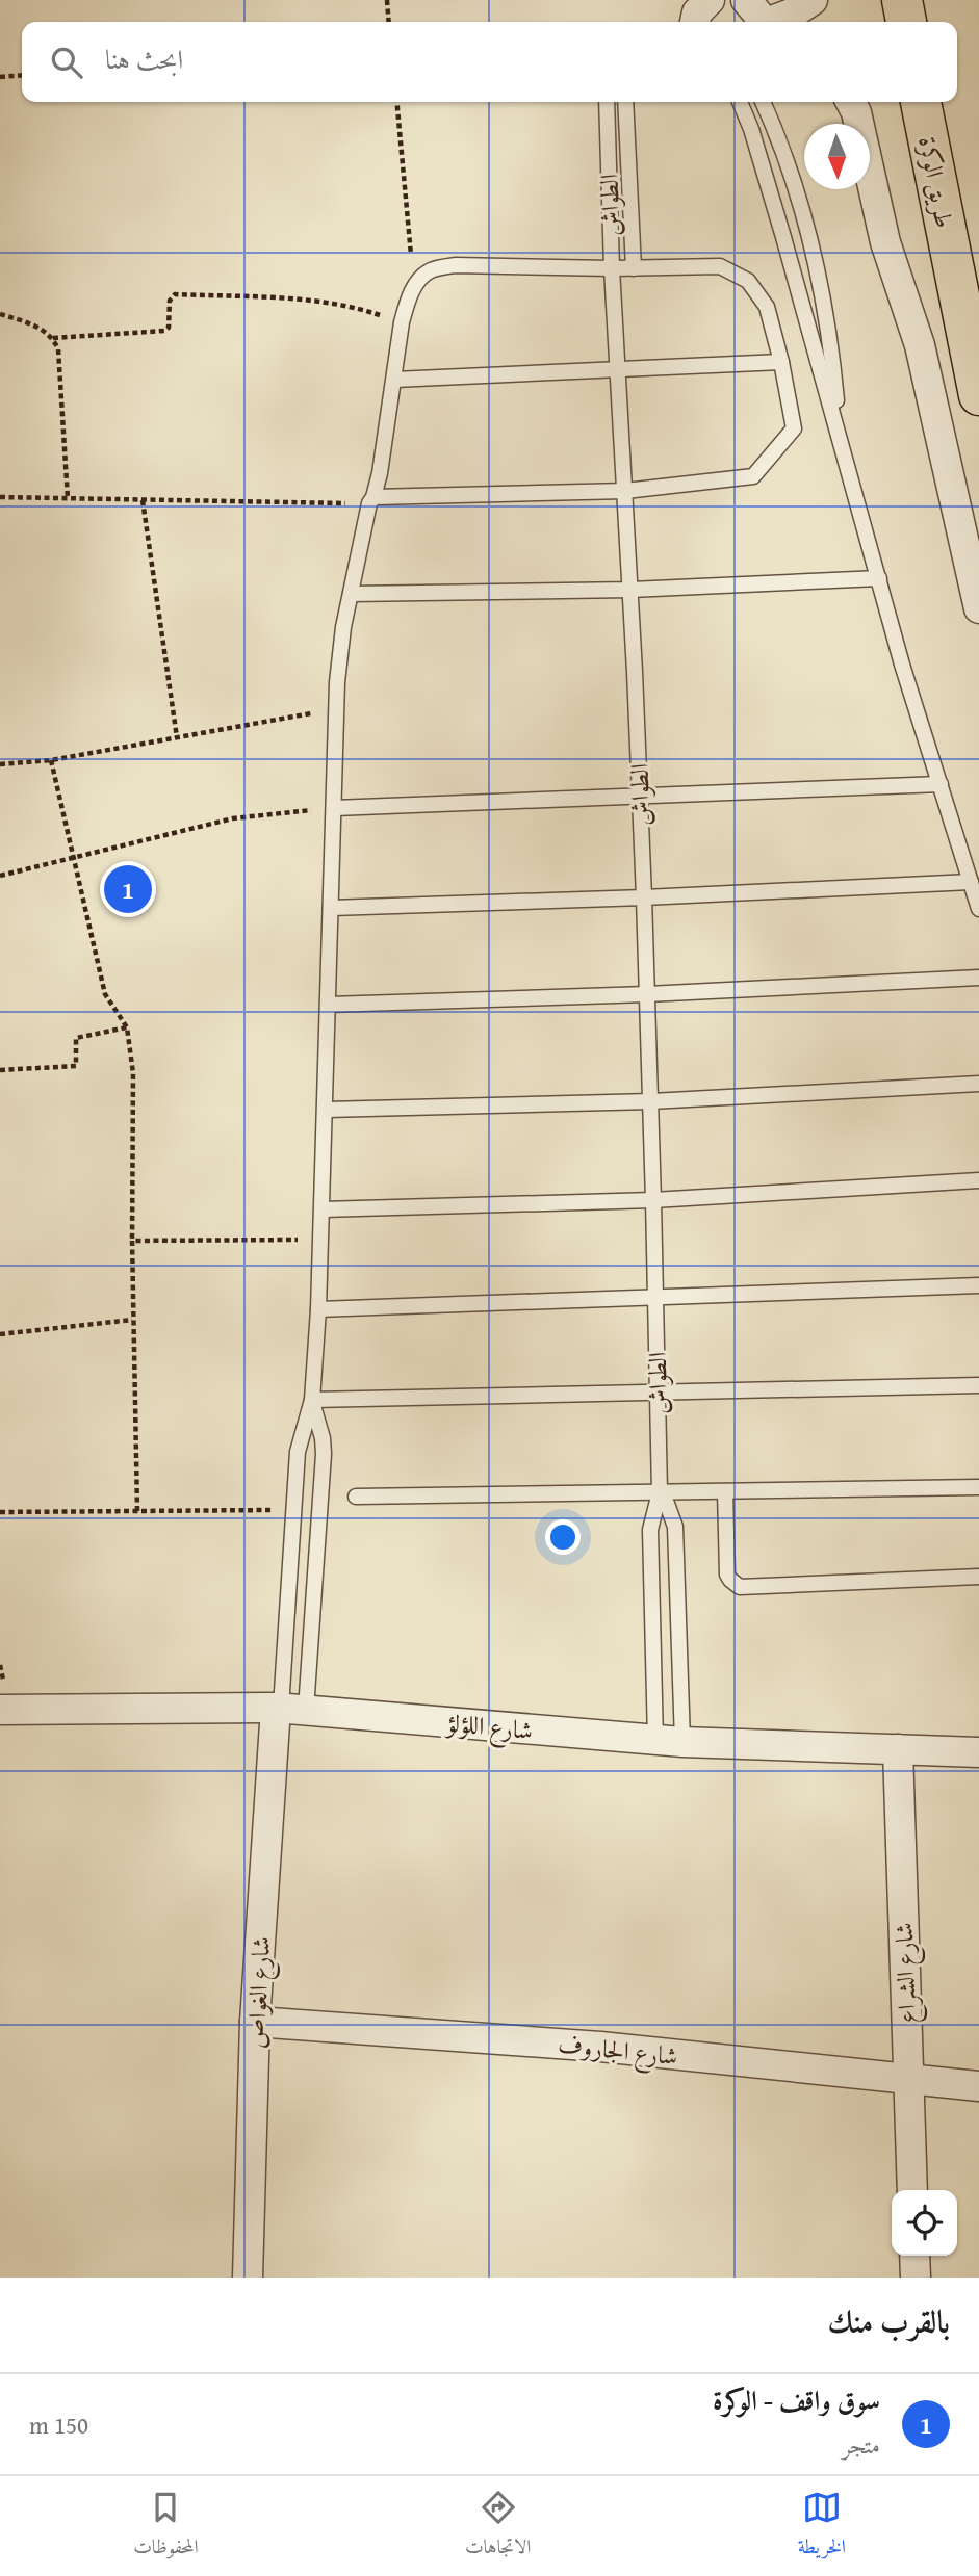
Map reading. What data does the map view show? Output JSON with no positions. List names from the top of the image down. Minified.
{"streets":{"highway":["طريق الوكرة"],"street":["شارع اللؤلؤ","شارع الشراع","شارع الغواص","شارع الجاروف"],"lane":["الطواش"]},"crossings":[["الطواش","شارع اللؤلؤ"],["شارع اللؤلؤ","شارع الشراع"],["شارع اللؤلؤ","شارع الغواص"],["شارع الشراع","شارع الجاروف"],["شارع الغواص","شارع الجاروف"]],"north":"bottom","page":{"search":"ابحث هنا","pins":"1","heading":"بالقرب منك","list":[{"mark":"1","name":"سوق واقف - الوكرة","note":"متجر","value":"150 m"}],"nav":["الخريطة","الاتجاهات","المحفوظات"]}}
